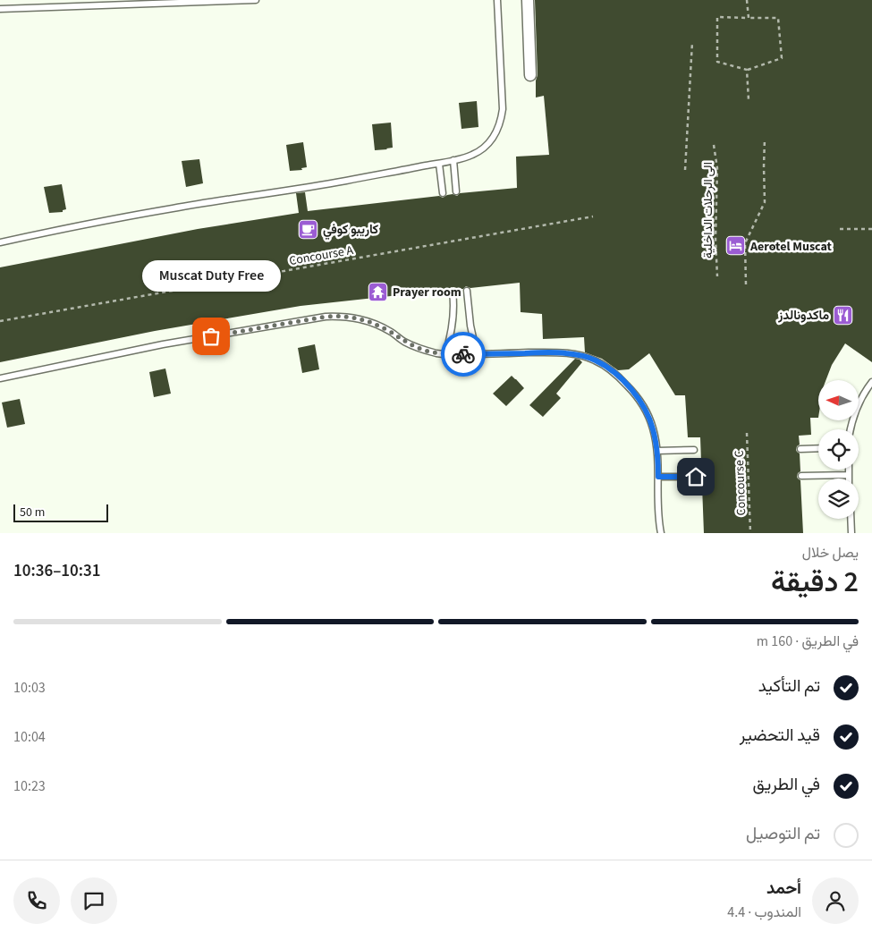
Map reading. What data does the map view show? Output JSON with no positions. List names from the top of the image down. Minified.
{"streets":{"path":["الى الرحلات الداخلية","Concourse A","Concourse C"]},"places":{"cafe":["كاريبو كوفي"],"hotel":["Aerotel Muscat"],"temple":["Prayer room"],"restaurant":["ماكدونالدز"],"other":["Muscat Duty Free"]},"scale_bar":"50 m","north":"left","page":{"bubble":"Muscat Duty Free","scale":"50 m","heading":["2 دقيقة","يصل خلال","10:31–10:36"],"panel":["أحمد","المندوب · 4.4"],"bar":"في الطريق · 160 m","list":[["تم التأكيد","10:03"],["قيد التحضير","10:04"],["في الطريق","10:23"],"تم التوصيل"]}}
